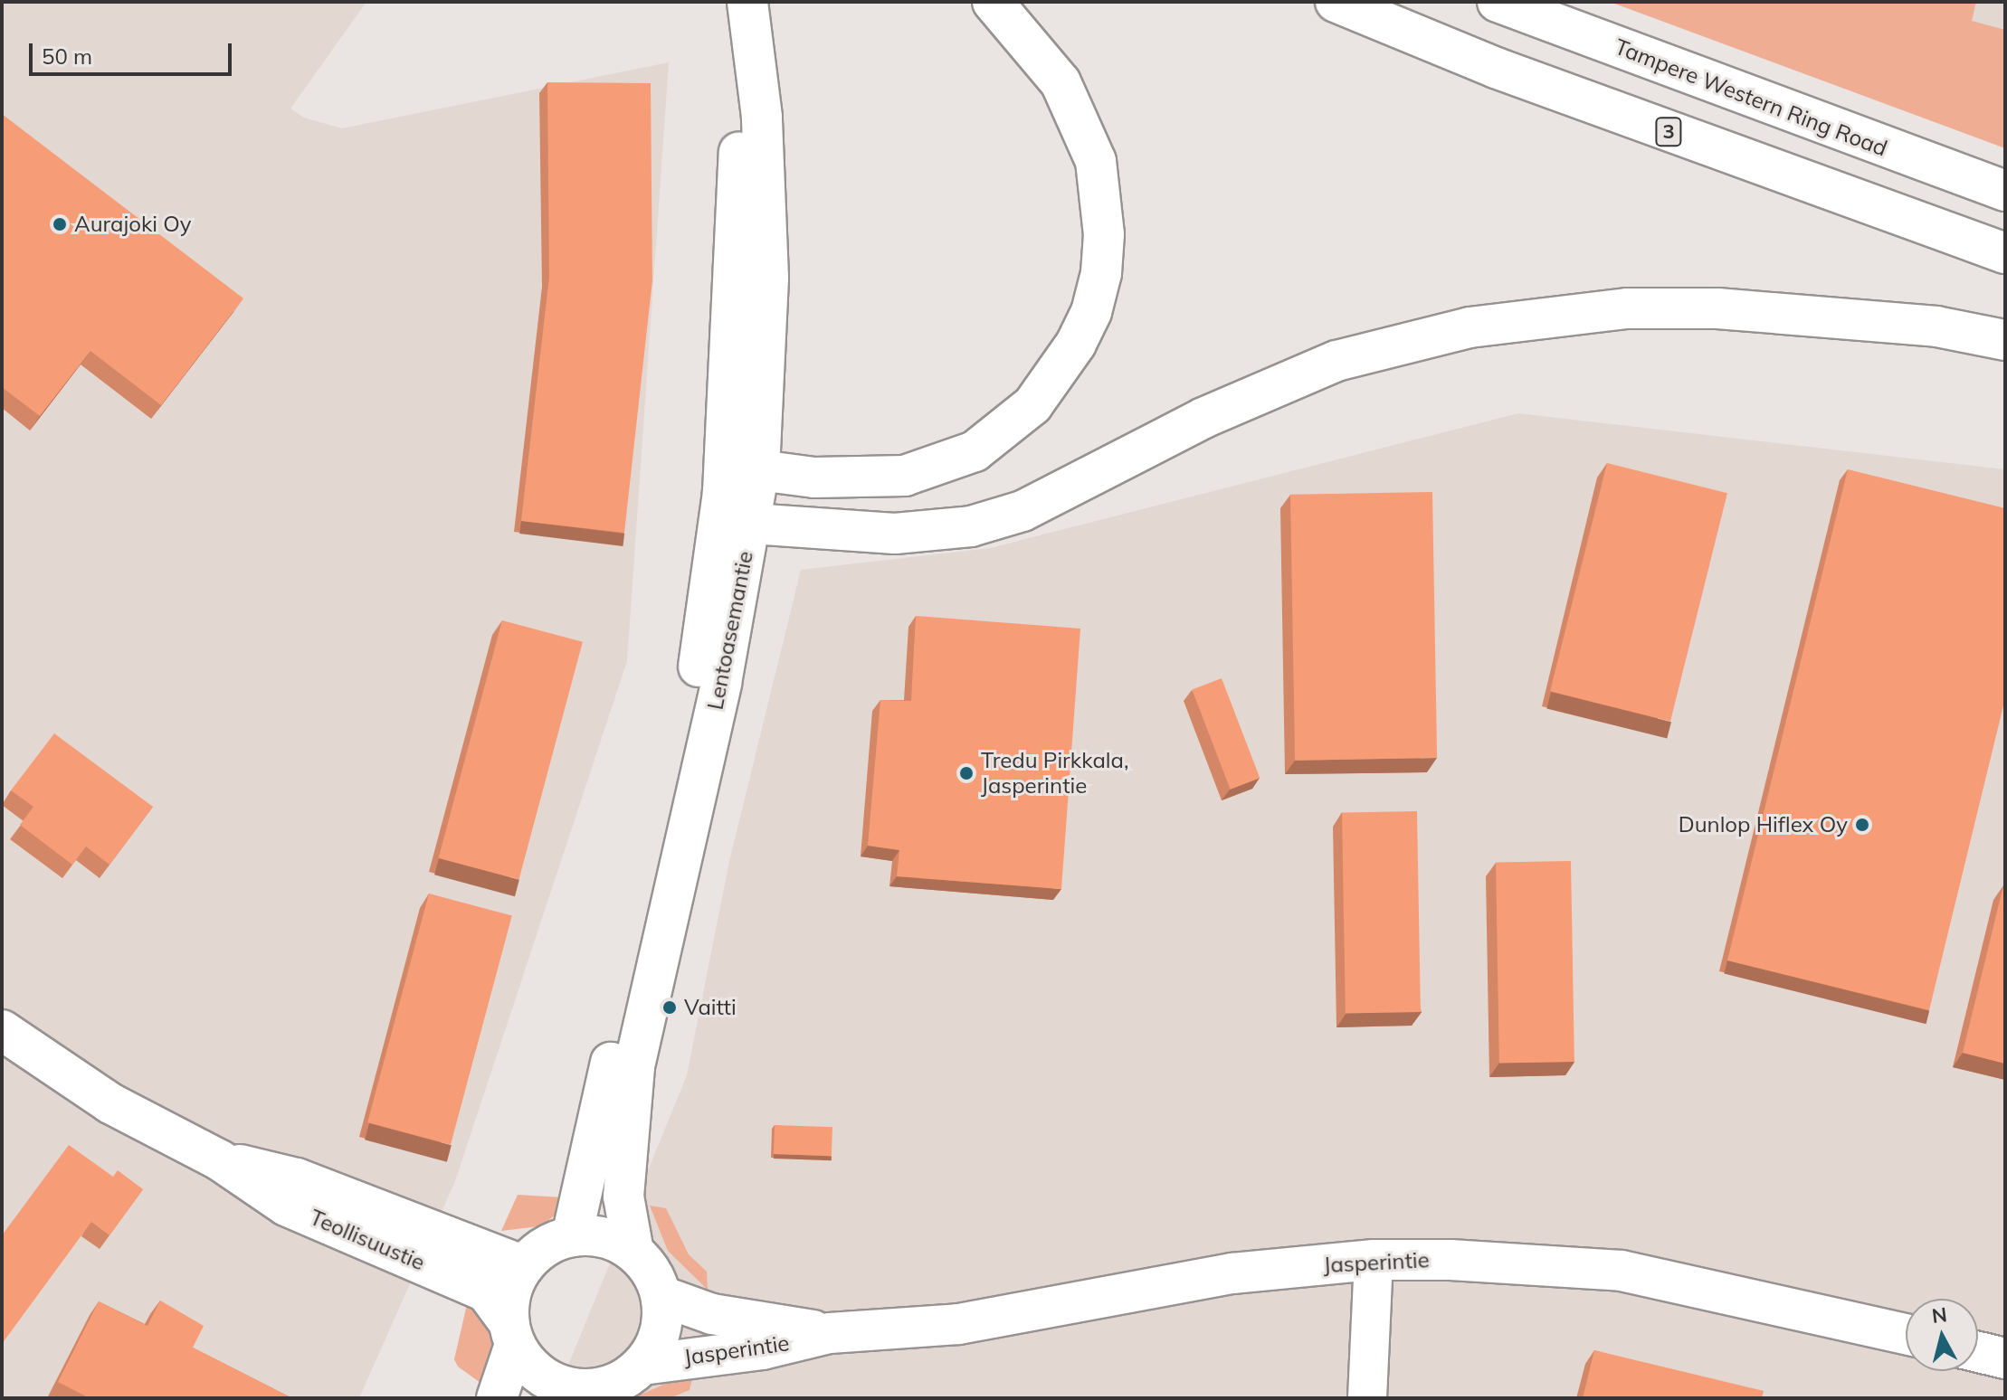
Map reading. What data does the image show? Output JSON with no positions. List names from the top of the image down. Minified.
{"streets":{"main road":["Tampere Western Ring Road","3","Lentoasemantie","Teollisuustie","Jasperintie"]},"crossings":[["Lentoasemantie","Teollisuustie"],["Lentoasemantie","Jasperintie"],["Teollisuustie","Jasperintie"]],"places":["Aurajoki Oy","Tredu Pirkkala, Jasperintie","Dunlop Hiflex Oy","Vaitti"],"scale_bar":"50 m","north":"top"}
